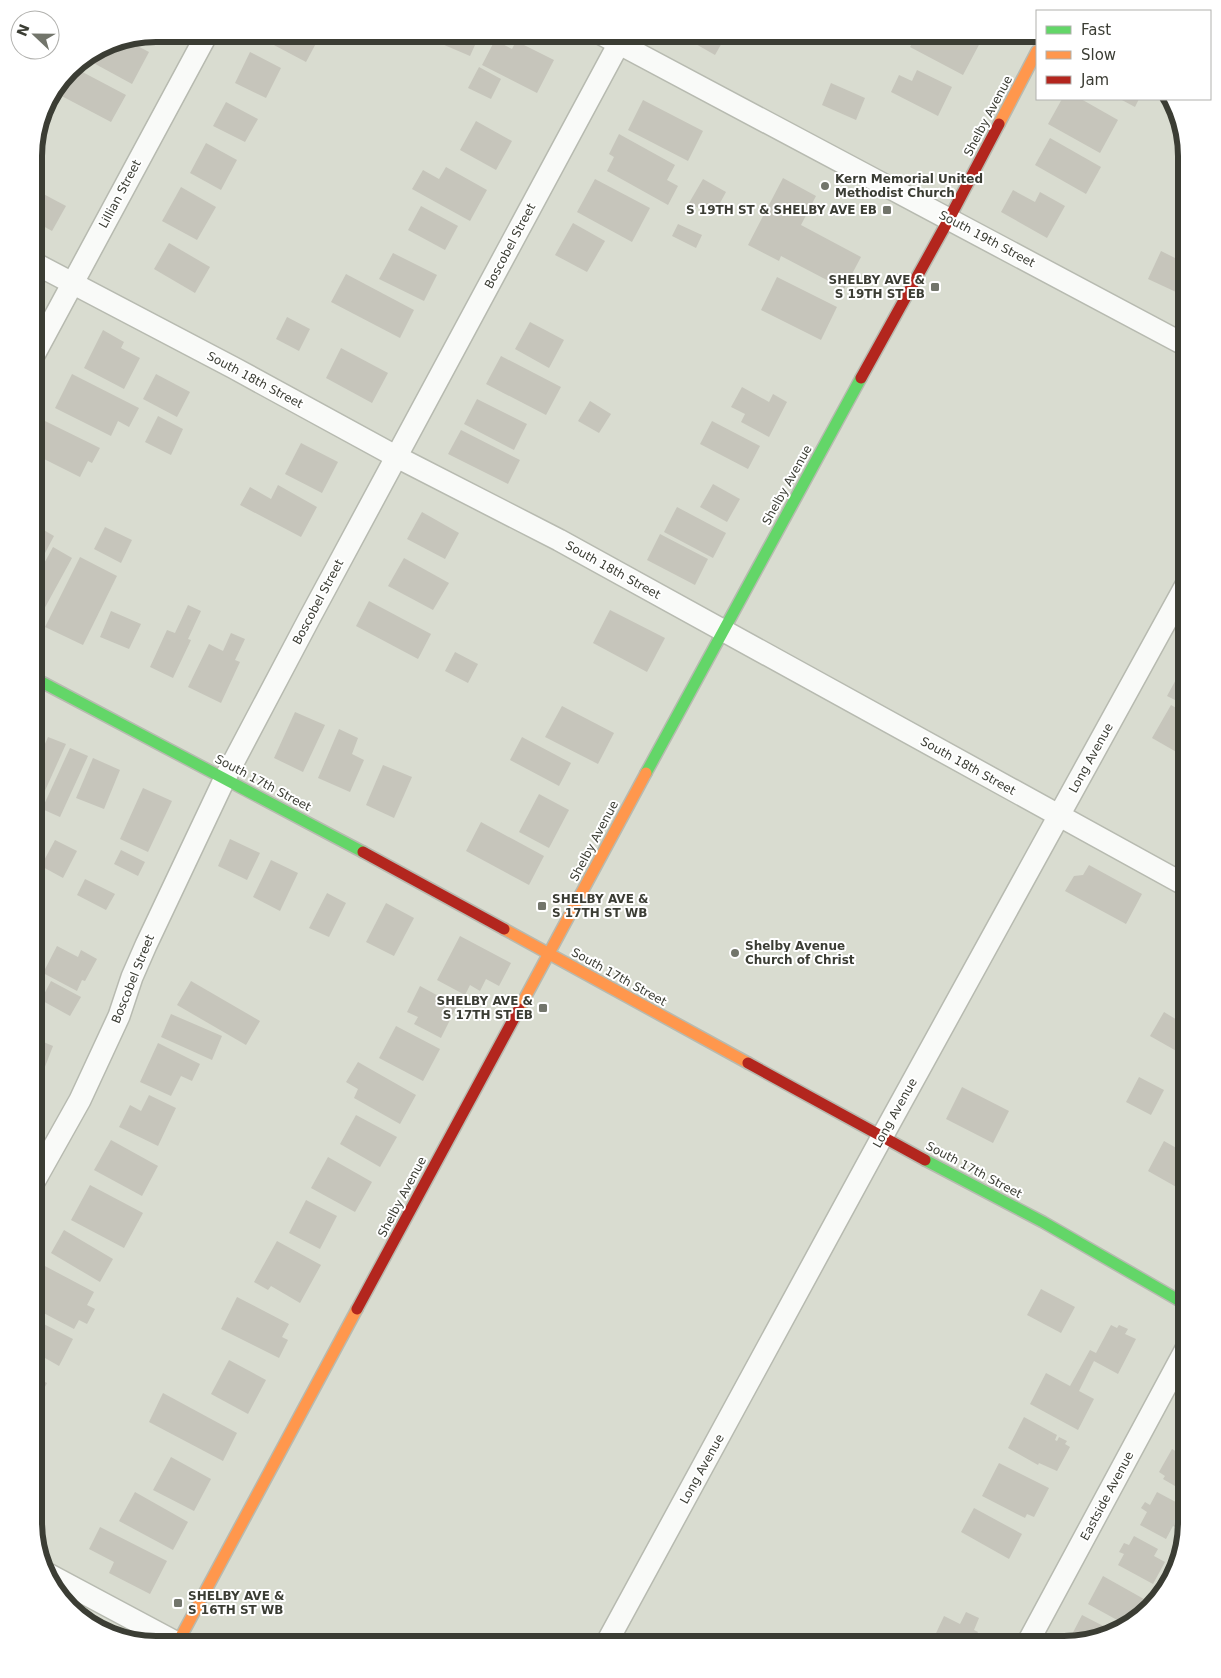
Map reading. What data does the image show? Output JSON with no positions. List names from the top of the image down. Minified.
{"streets":{"street":["Shelby Avenue","Lillian Street","South 19th Street","Boscobel Street","South 18th Street","Long Avenue","South 17th Street","Eastside Avenue"]},"crossings":[["Shelby Avenue","South 19th Street"],["Shelby Avenue","South 18th Street"],["Shelby Avenue","South 17th Street"],["Lillian Street","South 18th Street"],["Boscobel Street","South 18th Street"],["Boscobel Street","South 17th Street"],["South 18th Street","Long Avenue"],["Long Avenue","South 17th Street"]],"places":{"other":["Kern Memorial United Methodist Church","Shelby Avenue Church of Christ"],"transit":["S 19TH ST & SHELBY AVE EB","SHELBY AVE & S 19TH ST EB","SHELBY AVE & S 17TH ST WB","SHELBY AVE & S 17TH ST EB","SHELBY AVE & S 16TH ST WB"]},"legend":["Fast","Slow","Jam"],"north":"left"}
